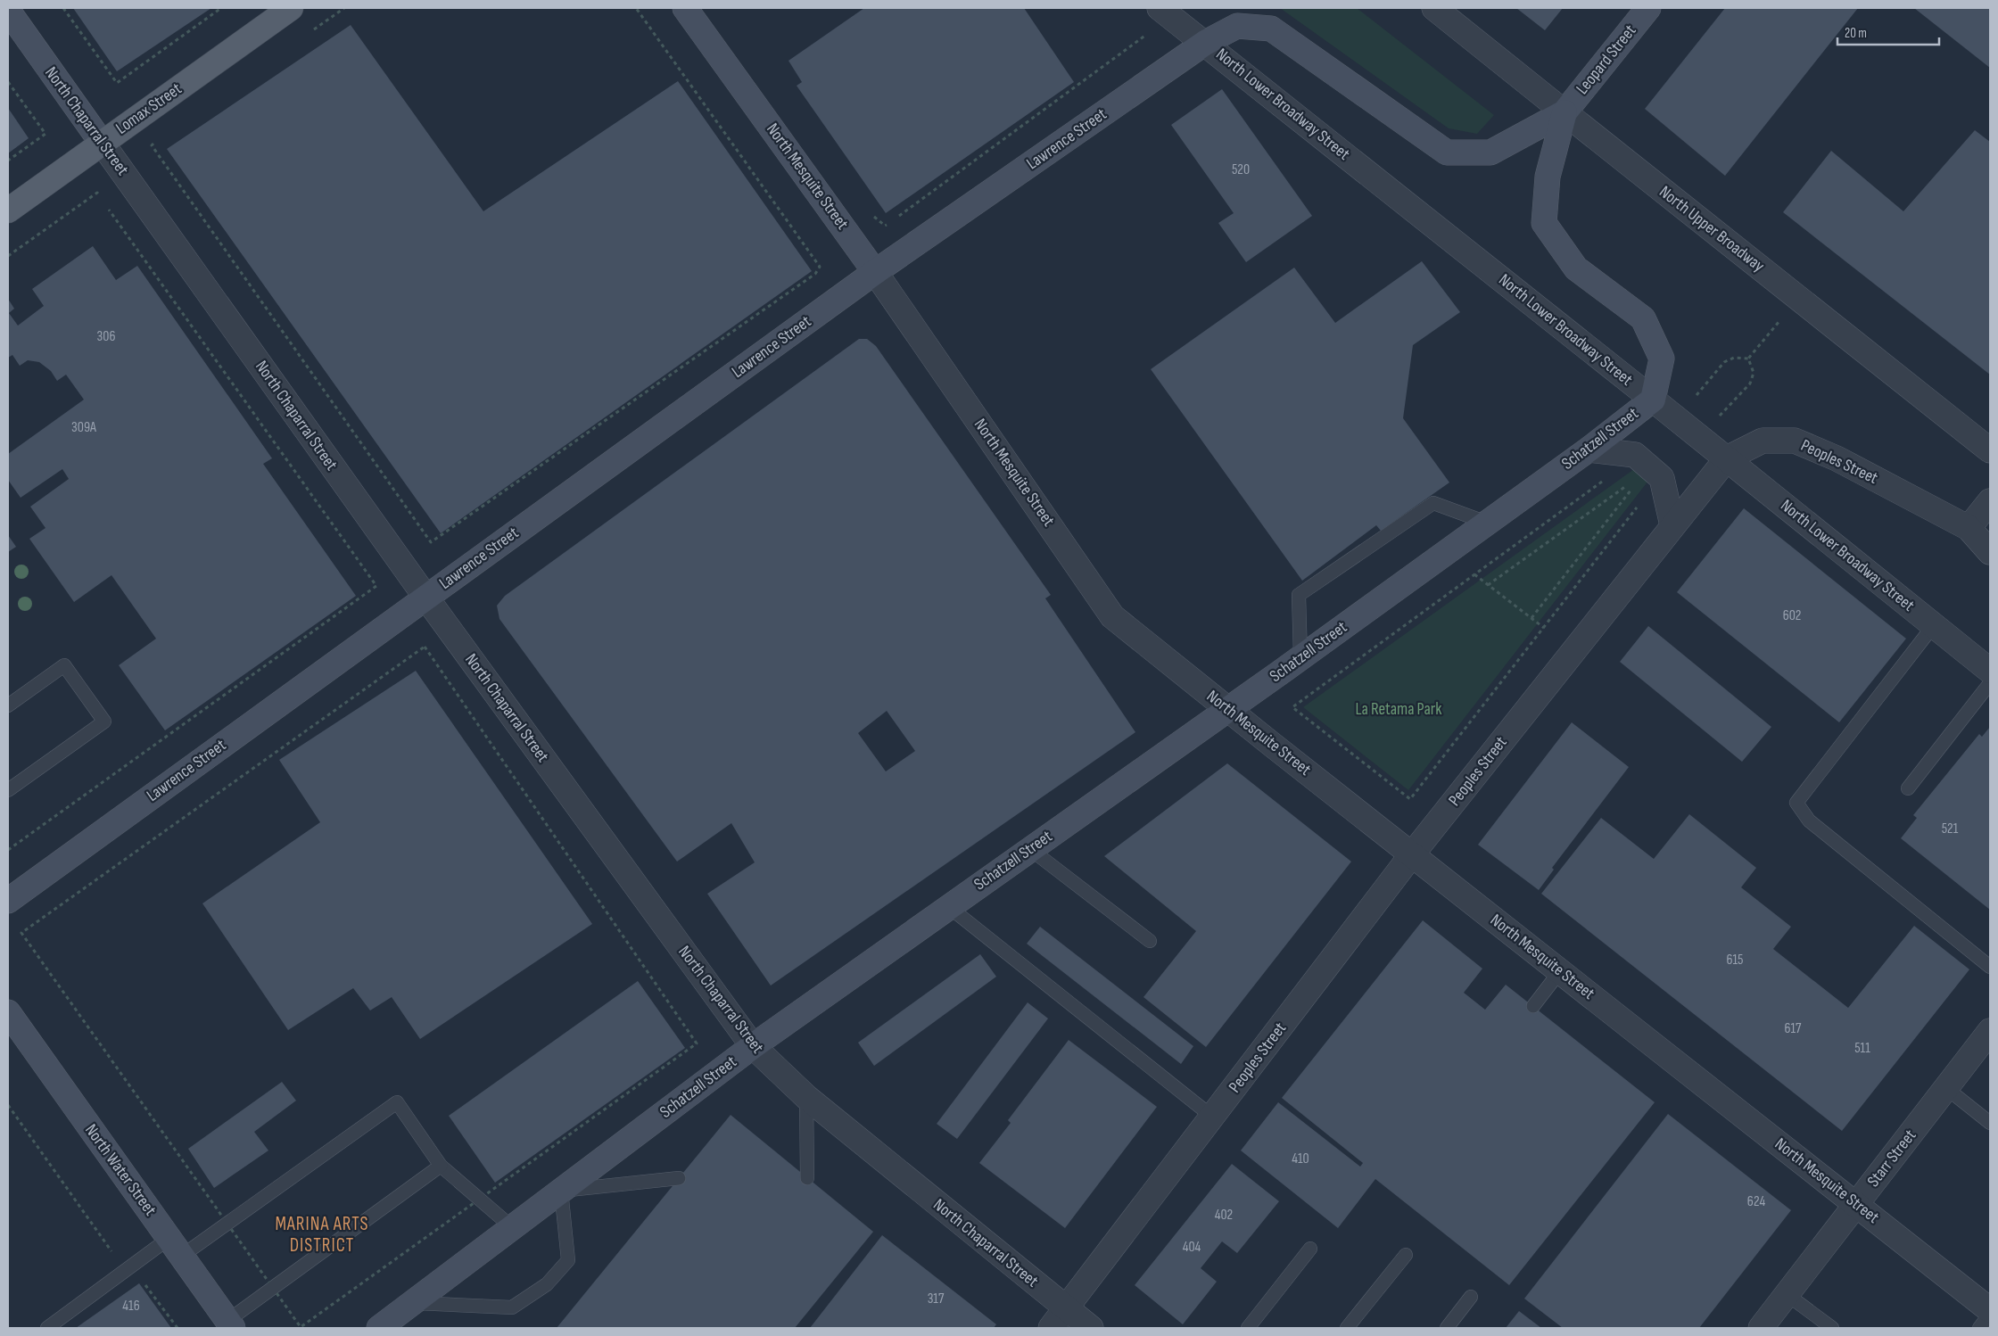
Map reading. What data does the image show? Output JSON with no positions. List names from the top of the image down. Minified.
{"streets":{"main road":["Leopard Street","Lomax Street","North Chaparral Street","Lawrence Street","North Mesquite Street","Schatzell Street","North Water Street"],"street":["North Lower Broadway Street","North Upper Broadway","Peoples Street","Starr Street"]},"crossings":[["Leopard Street","Lawrence Street"],["Leopard Street","North Upper Broadway"],["North Lower Broadway Street","Lawrence Street"],["North Lower Broadway Street","Schatzell Street"],["North Lower Broadway Street","Peoples Street"],["Lomax Street","North Chaparral Street"],["North Chaparral Street","Lawrence Street"],["North Chaparral Street","Schatzell Street"],["North Chaparral Street","Peoples Street"],["Lawrence Street","North Mesquite Street"],["Lawrence Street","North Upper Broadway"],["North Mesquite Street","Schatzell Street"],["North Mesquite Street","Peoples Street"],["North Mesquite Street","Starr Street"]],"districts":["MARINA ARTS DISTRICT"],"parks":["La Retama Park"],"house_numbers":["520","306","309A","602","521","615","617","511","410","624","402","404","317","416"],"scale_bar":"20 m"}
